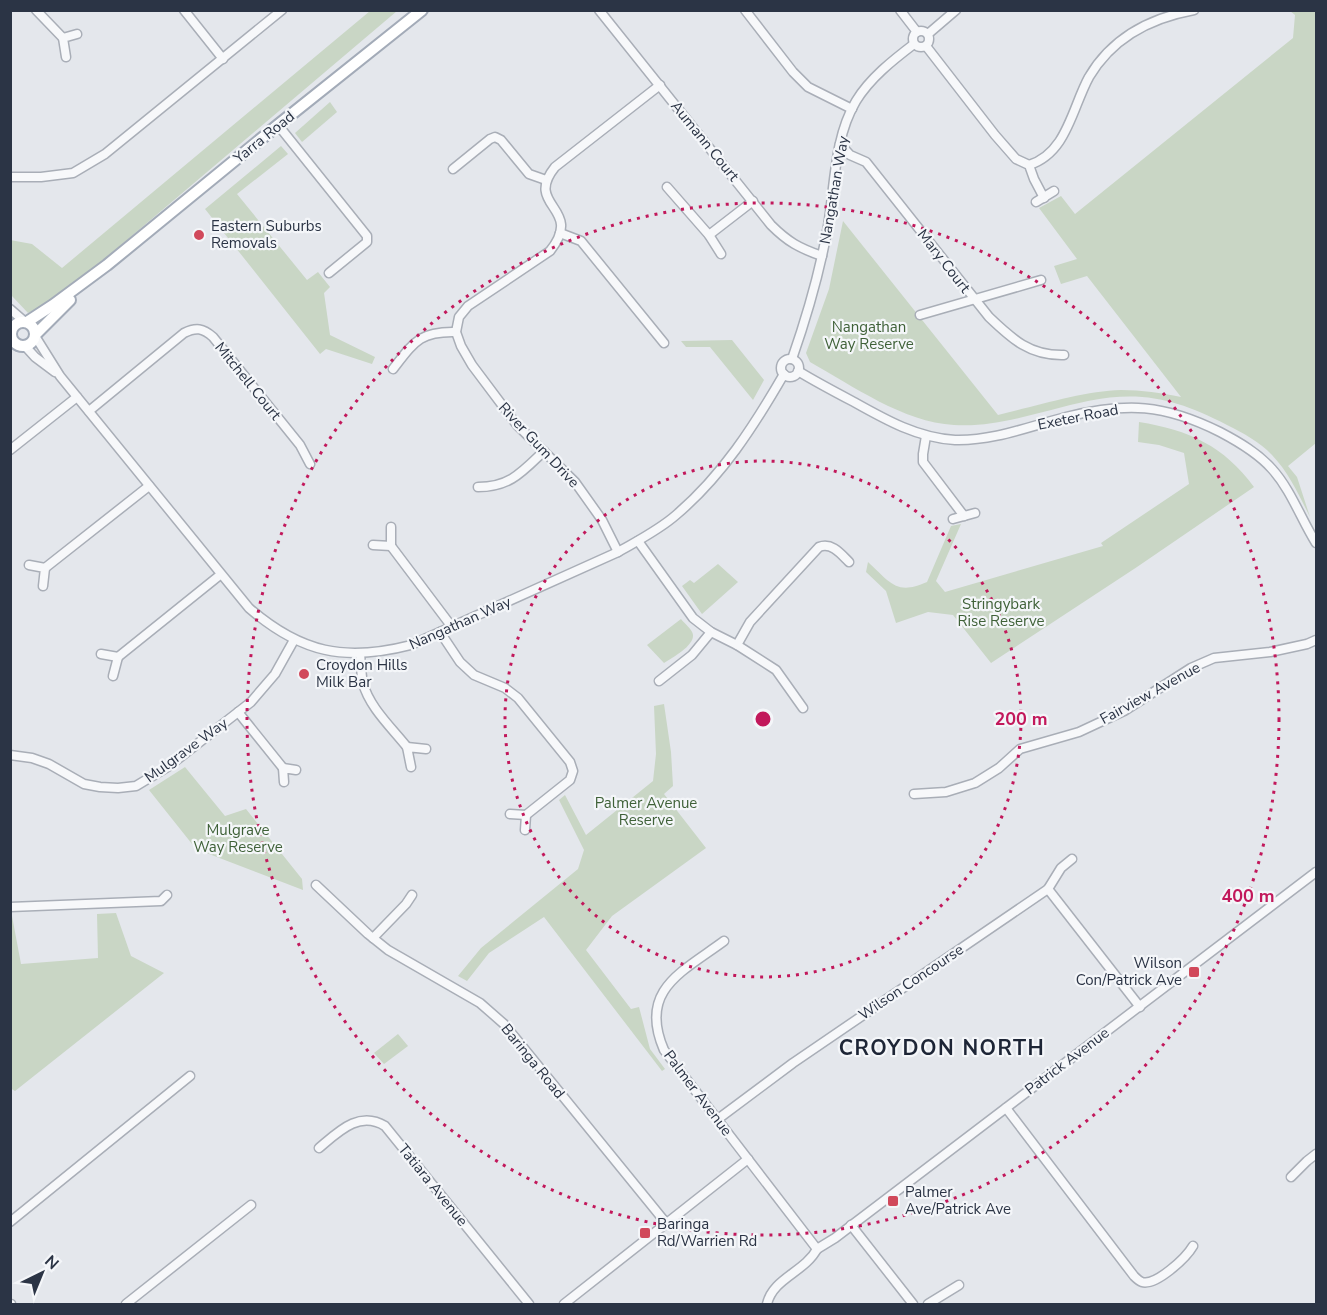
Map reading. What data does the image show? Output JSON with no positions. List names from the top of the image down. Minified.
{"streets":{"main road":["Yarra Road"],"street":["Aumann Court","Nangathan Way","Mary Court","Mitchell Court","Exeter Road","River Gum Drive","Fairview Avenue","Mulgrave Way","Wilson Concourse","Baringa Road","Patrick Avenue","Palmer Avenue","Tatiara Avenue"]},"crossings":[["Yarra Road","Nangathan Way"],["Aumann Court","Nangathan Way"],["Nangathan Way","Mary Court"],["Nangathan Way","Mitchell Court"],["Nangathan Way","Exeter Road"],["Nangathan Way","River Gum Drive"],["Nangathan Way","Mulgrave Way"],["Wilson Concourse","Palmer Avenue"],["Patrick Avenue","Palmer Avenue"]],"districts":["CROYDON NORTH"],"parks":["Nangathan Way Reserve","Stringybark Rise Reserve","Palmer Avenue Reserve","Mulgrave Way Reserve"],"places":{"other":["Eastern Suburbs Removals","Croydon Hills Milk Bar"],"transit":["Wilson Con/Patrick Ave","Palmer Ave/Patrick Ave","Baringa Rd/Warrien Rd"]},"north":"top right","rings":["200 m","400 m"]}
